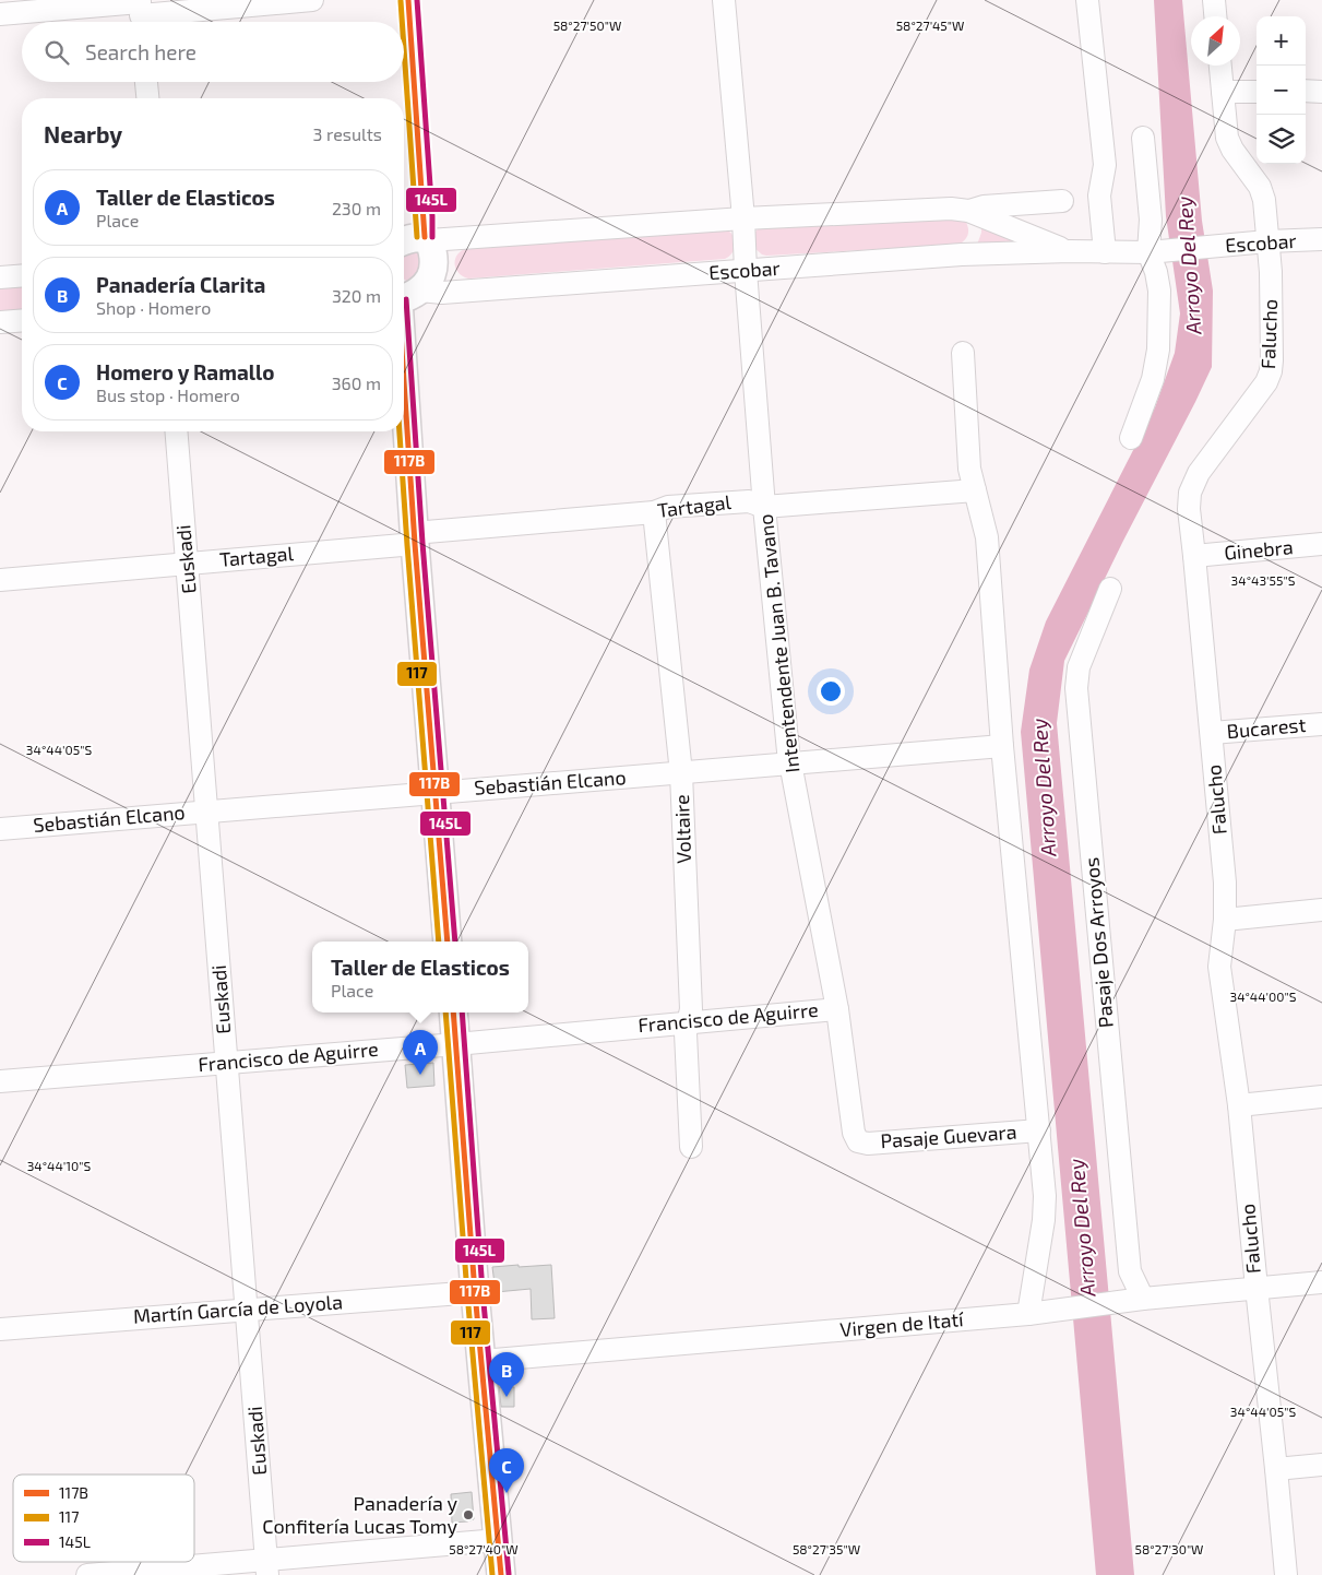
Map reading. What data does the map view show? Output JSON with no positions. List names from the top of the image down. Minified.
{"streets":{"street":["Escobar","Falucho","Tartagal","Ginebra","Euskadi","Intentendente Juan B. Tavano","Bucarest","Sebastián Elcano","Voltaire","Pasaje Dos Arroyos","Francisco de Aguirre","Pasaje Guevara","Martín García de Loyola","Virgen de Itatí"]},"crossings":[["Escobar","Falucho"],["Escobar","Intentendente Juan B. Tavano"],["Falucho","Ginebra"],["Falucho","Bucarest"],["Falucho","Virgen de Itatí"],["Tartagal","Euskadi"],["Tartagal","Intentendente Juan B. Tavano"],["Tartagal","Voltaire"],["Euskadi","Sebastián Elcano"],["Euskadi","Francisco de Aguirre"],["Euskadi","Martín García de Loyola"],["Intentendente Juan B. Tavano","Sebastián Elcano"],["Intentendente Juan B. Tavano","Francisco de Aguirre"],["Intentendente Juan B. Tavano","Pasaje Guevara"],["Sebastián Elcano","Voltaire"],["Voltaire","Francisco de Aguirre"],["Pasaje Dos Arroyos","Virgen de Itatí"]],"water":["Arroyo Del Rey"],"places":["Panadería y Confitería Lucas Tomy"],"lines":["transit line 117B","transit line 145L","transit line 117"],"legend":["117B","117","145L"],"north":"top right","page":{"map_buttons":["+","−"],"search":"Search here","heading":["Nearby","3 results"],"list":[{"mark":"A","name":"Taller de Elasticos","note":"Place","value":"230 m"},{"mark":"B","name":"Panadería Clarita","note":"Shop · Homero","value":"320 m"},{"mark":"C","name":"Homero y Ramallo","note":"Bus stop · Homero","value":"360 m"}],"popup":["Taller de Elasticos","Place"],"pins":["A","B","C"]},"coordinates":["58°27'50\"W","58°27'45\"W","34°43'55\"S","34°44'05\"S","34°44'00\"S","34°44'10\"S","58°27'40\"W","58°27'35\"W","58°27'30\"W"]}
